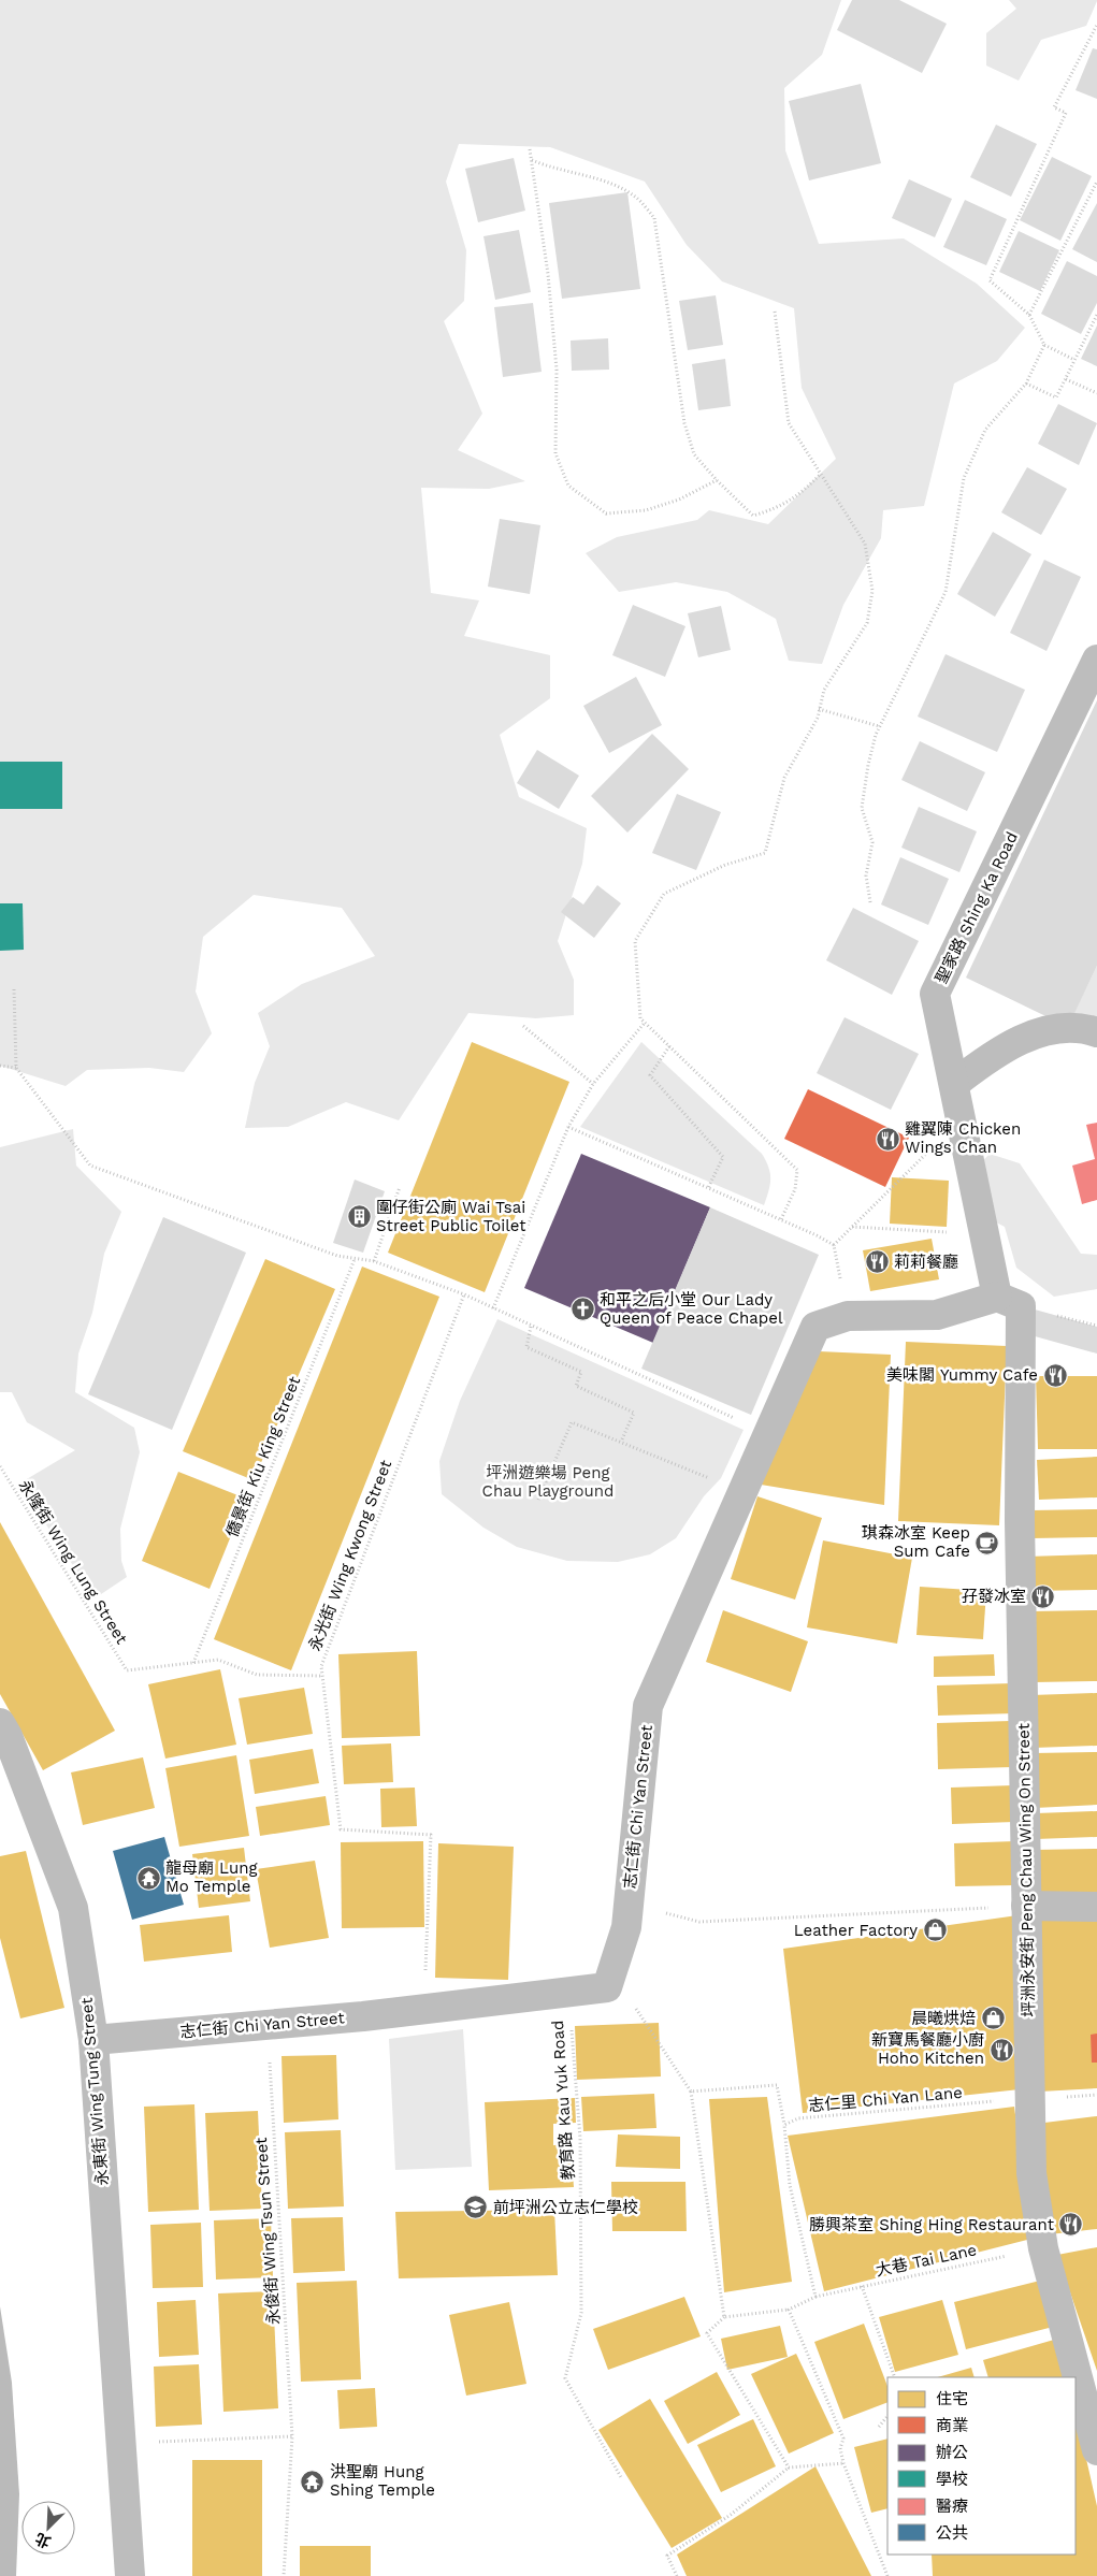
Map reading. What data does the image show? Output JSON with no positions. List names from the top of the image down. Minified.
{"streets":{"street":["聖家路 Shing Ka Road","志仁街 Chi Yan Street","坪洲永安街 Peng Chau Wing On Street","永東街 Wing Tung Street"],"path":["僑景街 Kiu King Street","永光街 Wing Kwong Street","永隆街 Wing Lung Street","志仁里 Chi Yan Lane","教育路 Kau Yuk Road","永俊街 Wing Tsun Street","大巷 Tai Lane"]},"crossings":[["聖家路 Shing Ka Road","志仁街 Chi Yan Street"],["聖家路 Shing Ka Road","坪洲永安街 Peng Chau Wing On Street"],["僑景街 Kiu King Street","永隆街 Wing Lung Street"],["永光街 Wing Kwong Street","志仁街 Chi Yan Street"],["志仁街 Chi Yan Street","坪洲永安街 Peng Chau Wing On Street"],["志仁街 Chi Yan Street","永東街 Wing Tung Street"],["志仁街 Chi Yan Street","教育路 Kau Yuk Road"],["志仁街 Chi Yan Street","永俊街 Wing Tsun Street"],["坪洲永安街 Peng Chau Wing On Street","志仁里 Chi Yan Lane"],["坪洲永安街 Peng Chau Wing On Street","大巷 Tai Lane"]],"parks":["坪洲遊樂場 Peng Chau Playground"],"places":{"restaurant":["雞翼陳 Chicken Wings Chan","莉莉餐廳","美味閣 Yummy Cafe","孖發冰室","新寶馬餐廳小廚 Hoho Kitchen","勝興茶室 Shing Hing Restaurant"],"building":["圍仔街公廁 Wai Tsai Street Public Toilet"],"church":["和平之后小堂 Our Lady Queen of Peace Chapel"],"cafe":["琪森冰室 Keep Sum Cafe"],"temple":["龍母廟 Lung Mo Temple","洪聖廟 Hung Shing Temple"],"shop":["Leather Factory","晨曦烘焙"],"school or university":["前坪洲公立志仁學校"]},"legend":["住宅","商業","辦公","學校","醫療","公共"],"north":"bottom left"}
